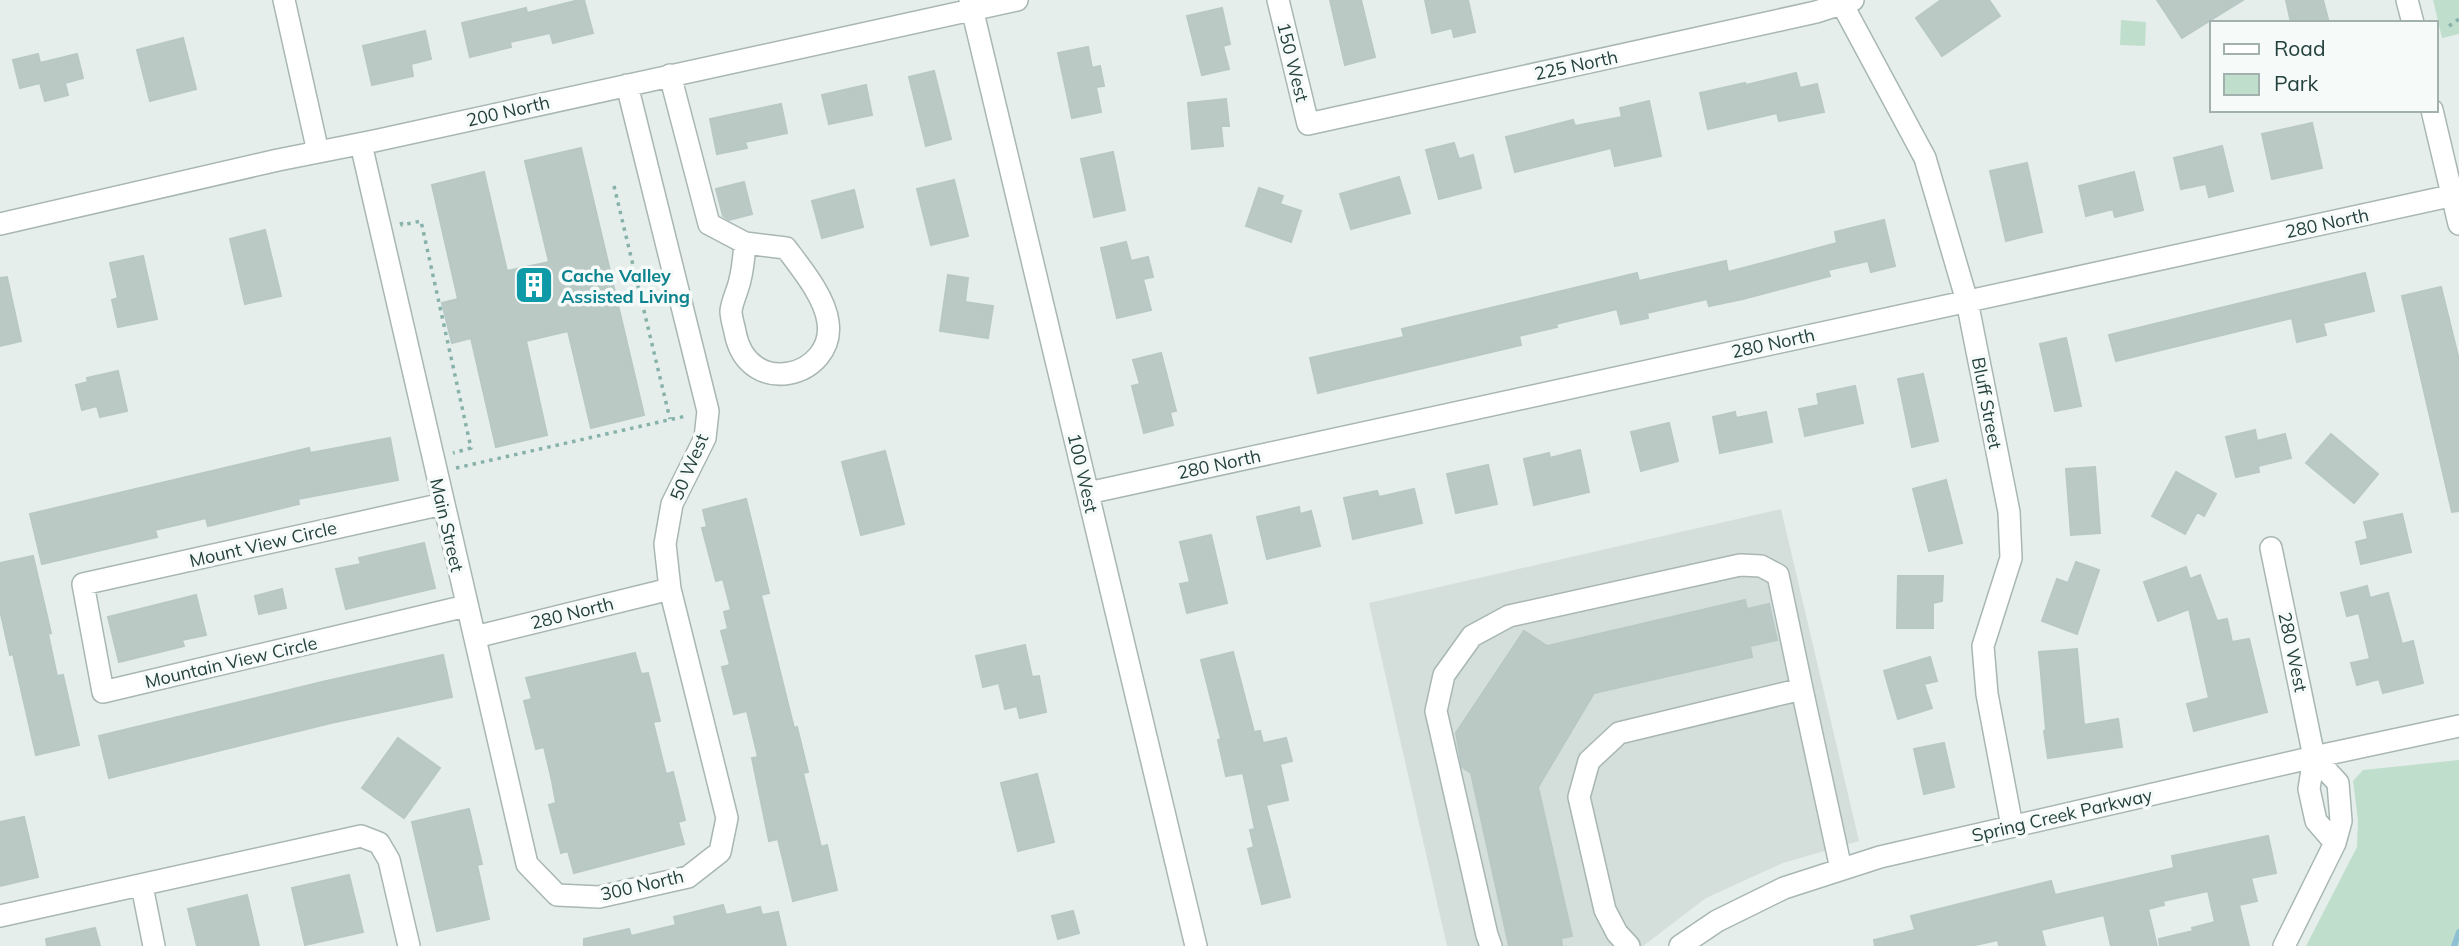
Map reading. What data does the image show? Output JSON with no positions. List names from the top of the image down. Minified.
{"streets":{"street":["150 West","225 North","200 North","280 North","Bluff Street","50 West","100 West","Main Street","Mount View Circle","280 West","Mountain View Circle","Spring Creek Parkway","300 North"]},"crossings":[["150 West","225 North"],["225 North","Bluff Street"],["200 North","50 West"],["200 North","100 West"],["200 North","Main Street"],["280 North","Bluff Street"],["280 North","50 West"],["280 North","100 West"],["280 North","Main Street"],["Bluff Street","Spring Creek Parkway"],["50 West","300 North"],["Main Street","Mount View Circle"],["Main Street","Mountain View Circle"],["Main Street","300 North"],["Mount View Circle","Mountain View Circle"],["280 West","Spring Creek Parkway"]],"places":{"building":["Cache Valley Assisted Living"]},"legend":["Road","Park"]}
